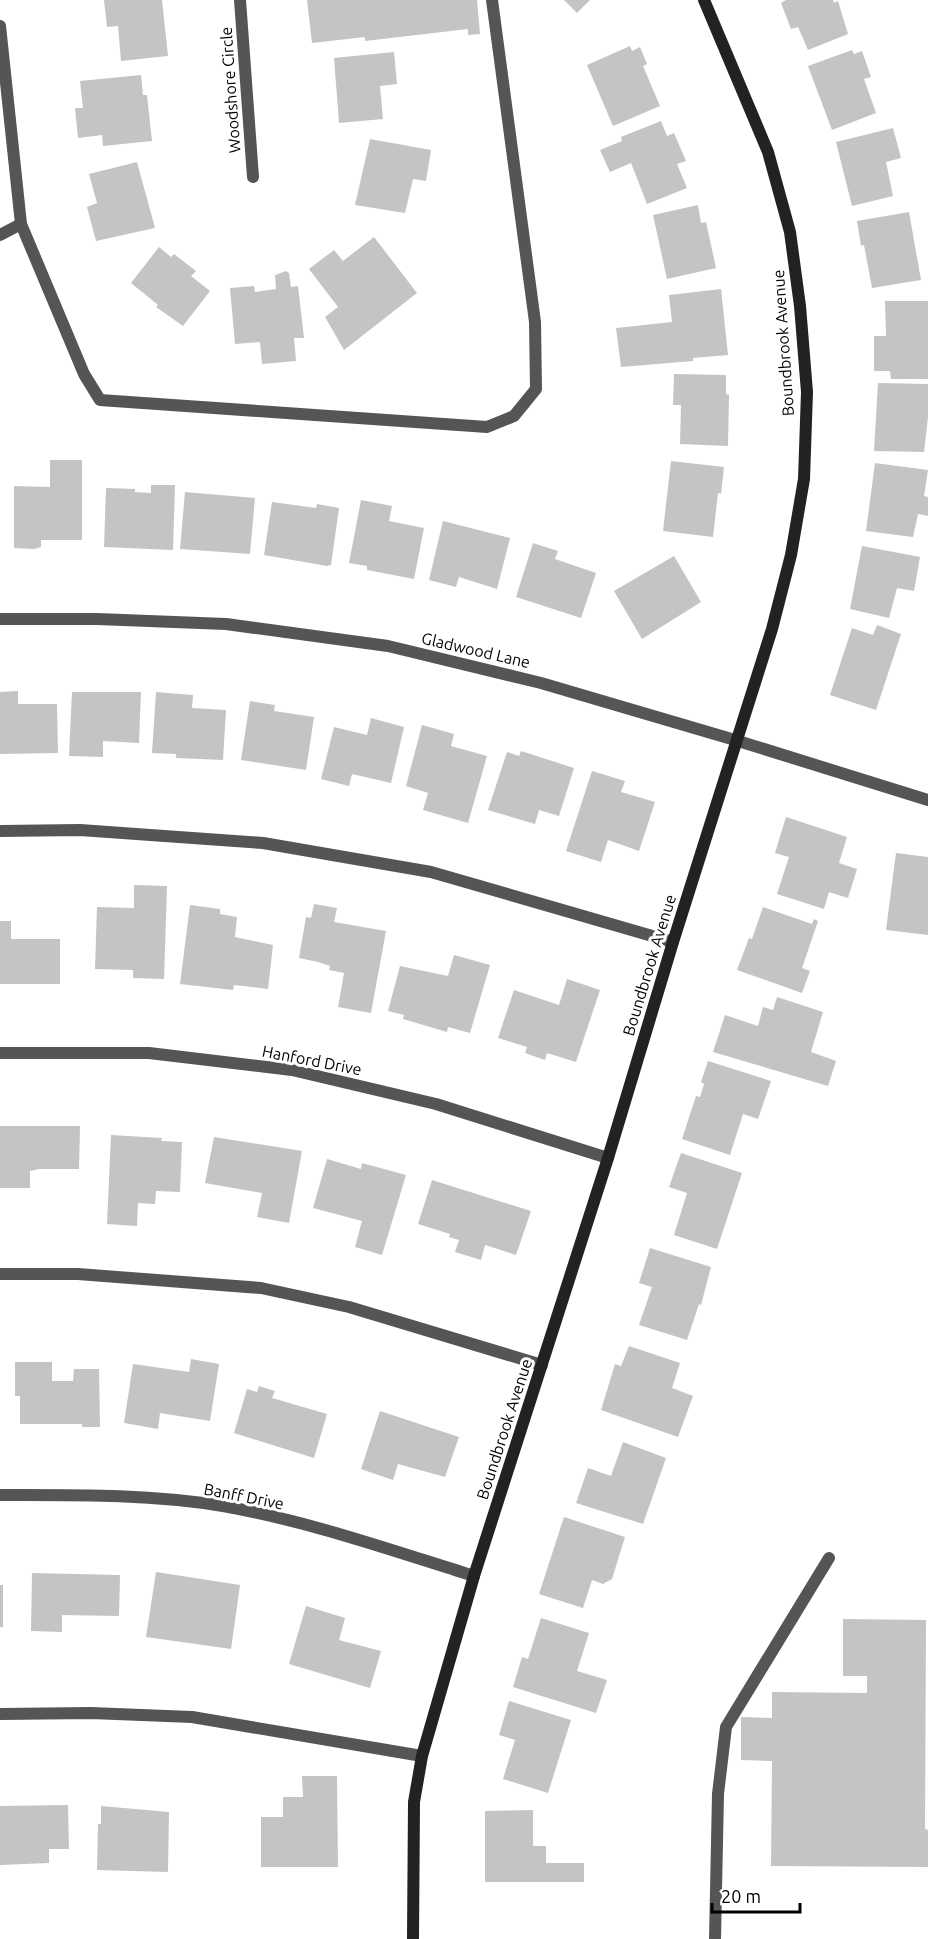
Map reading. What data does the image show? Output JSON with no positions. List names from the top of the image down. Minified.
{"streets":{"street":["Woodshore Circle","Boundbrook Avenue","Gladwood Lane","Hanford Drive","Banff Drive"]},"crossings":[["Boundbrook Avenue","Gladwood Lane"],["Boundbrook Avenue","Hanford Drive"],["Boundbrook Avenue","Banff Drive"]],"scale_bar":"20 m"}
